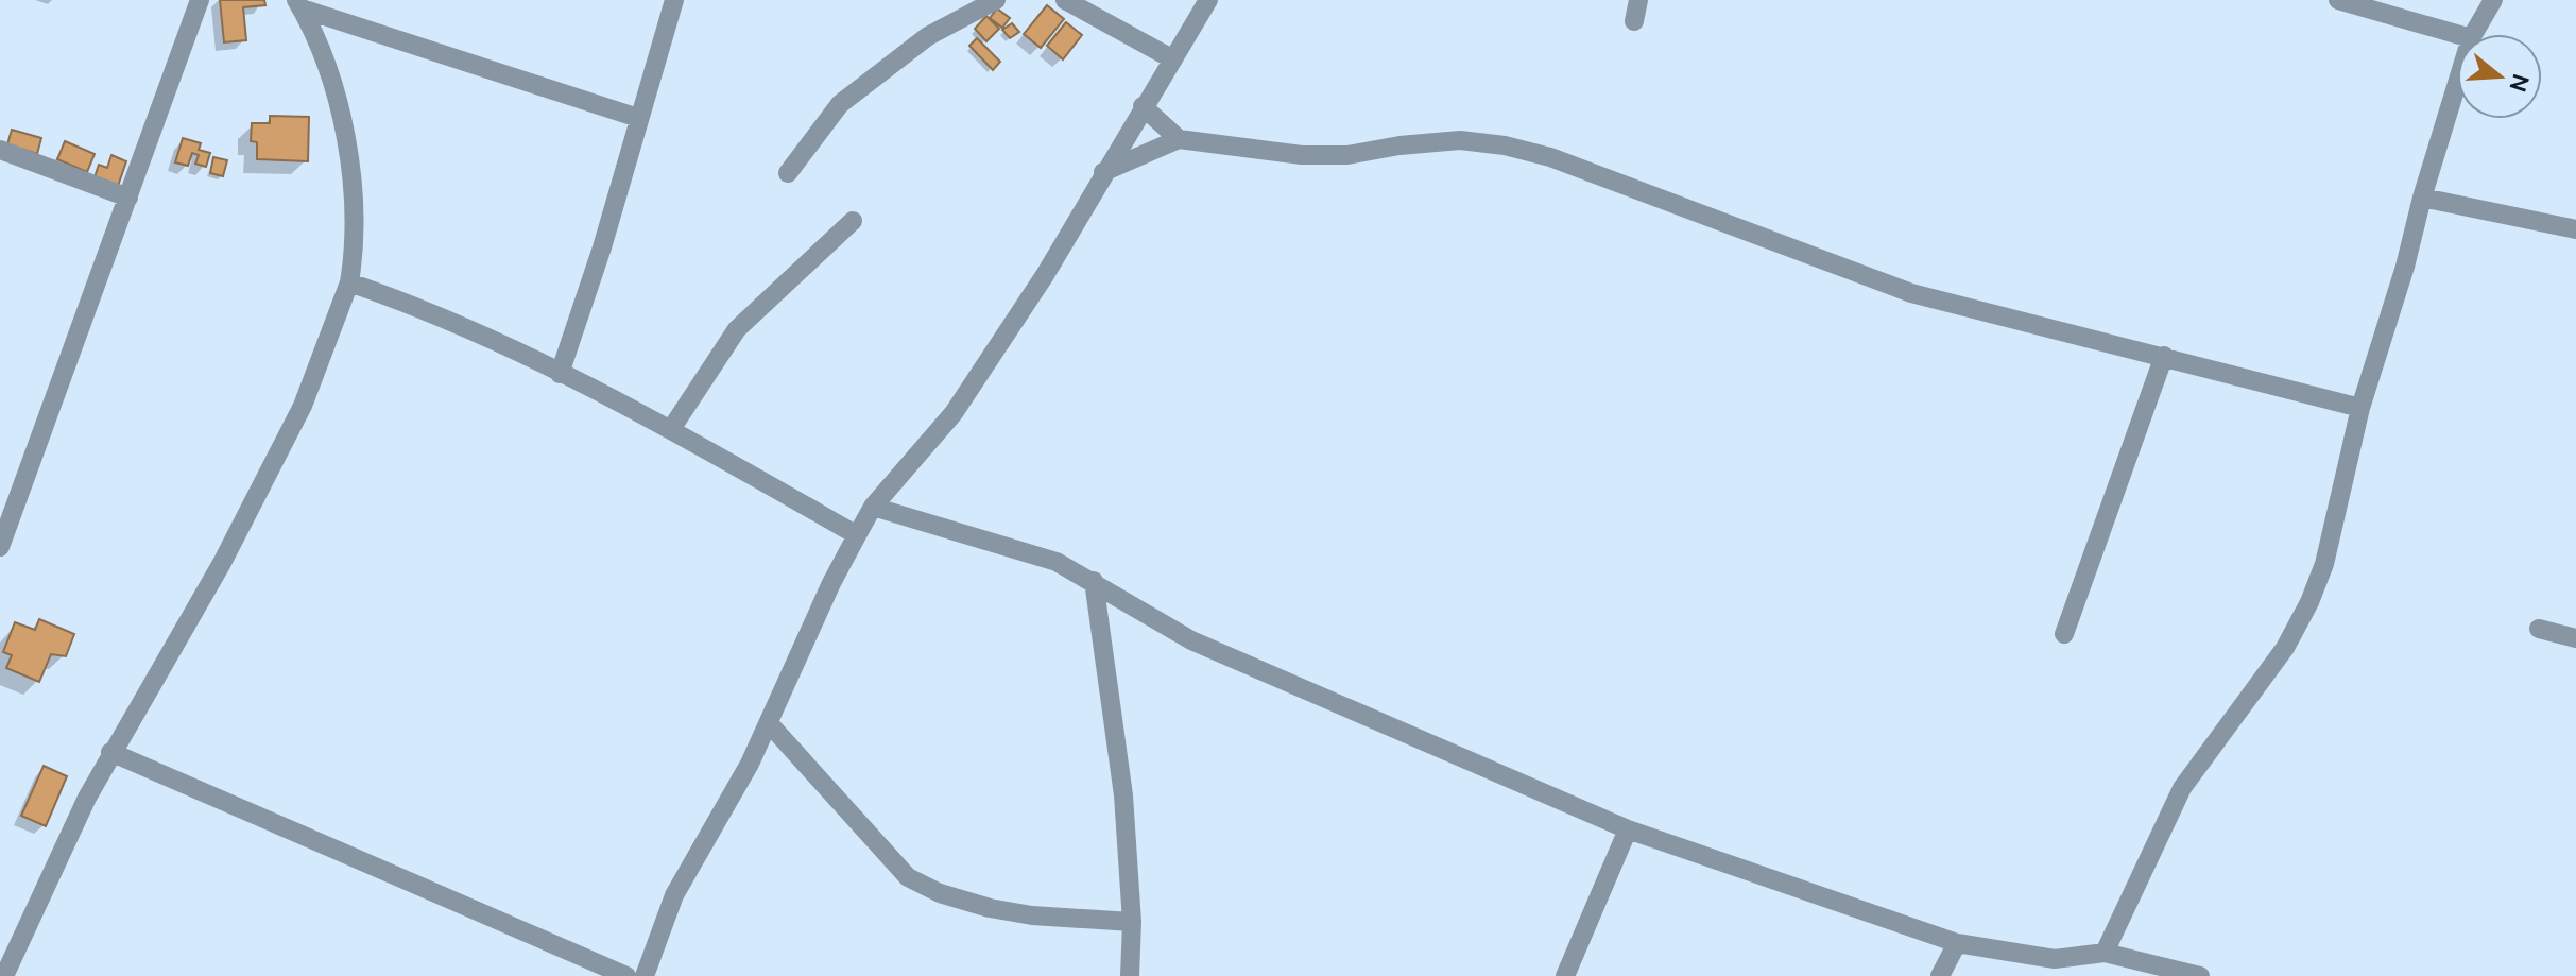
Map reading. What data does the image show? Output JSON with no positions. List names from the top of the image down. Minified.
{"north":"right"}
